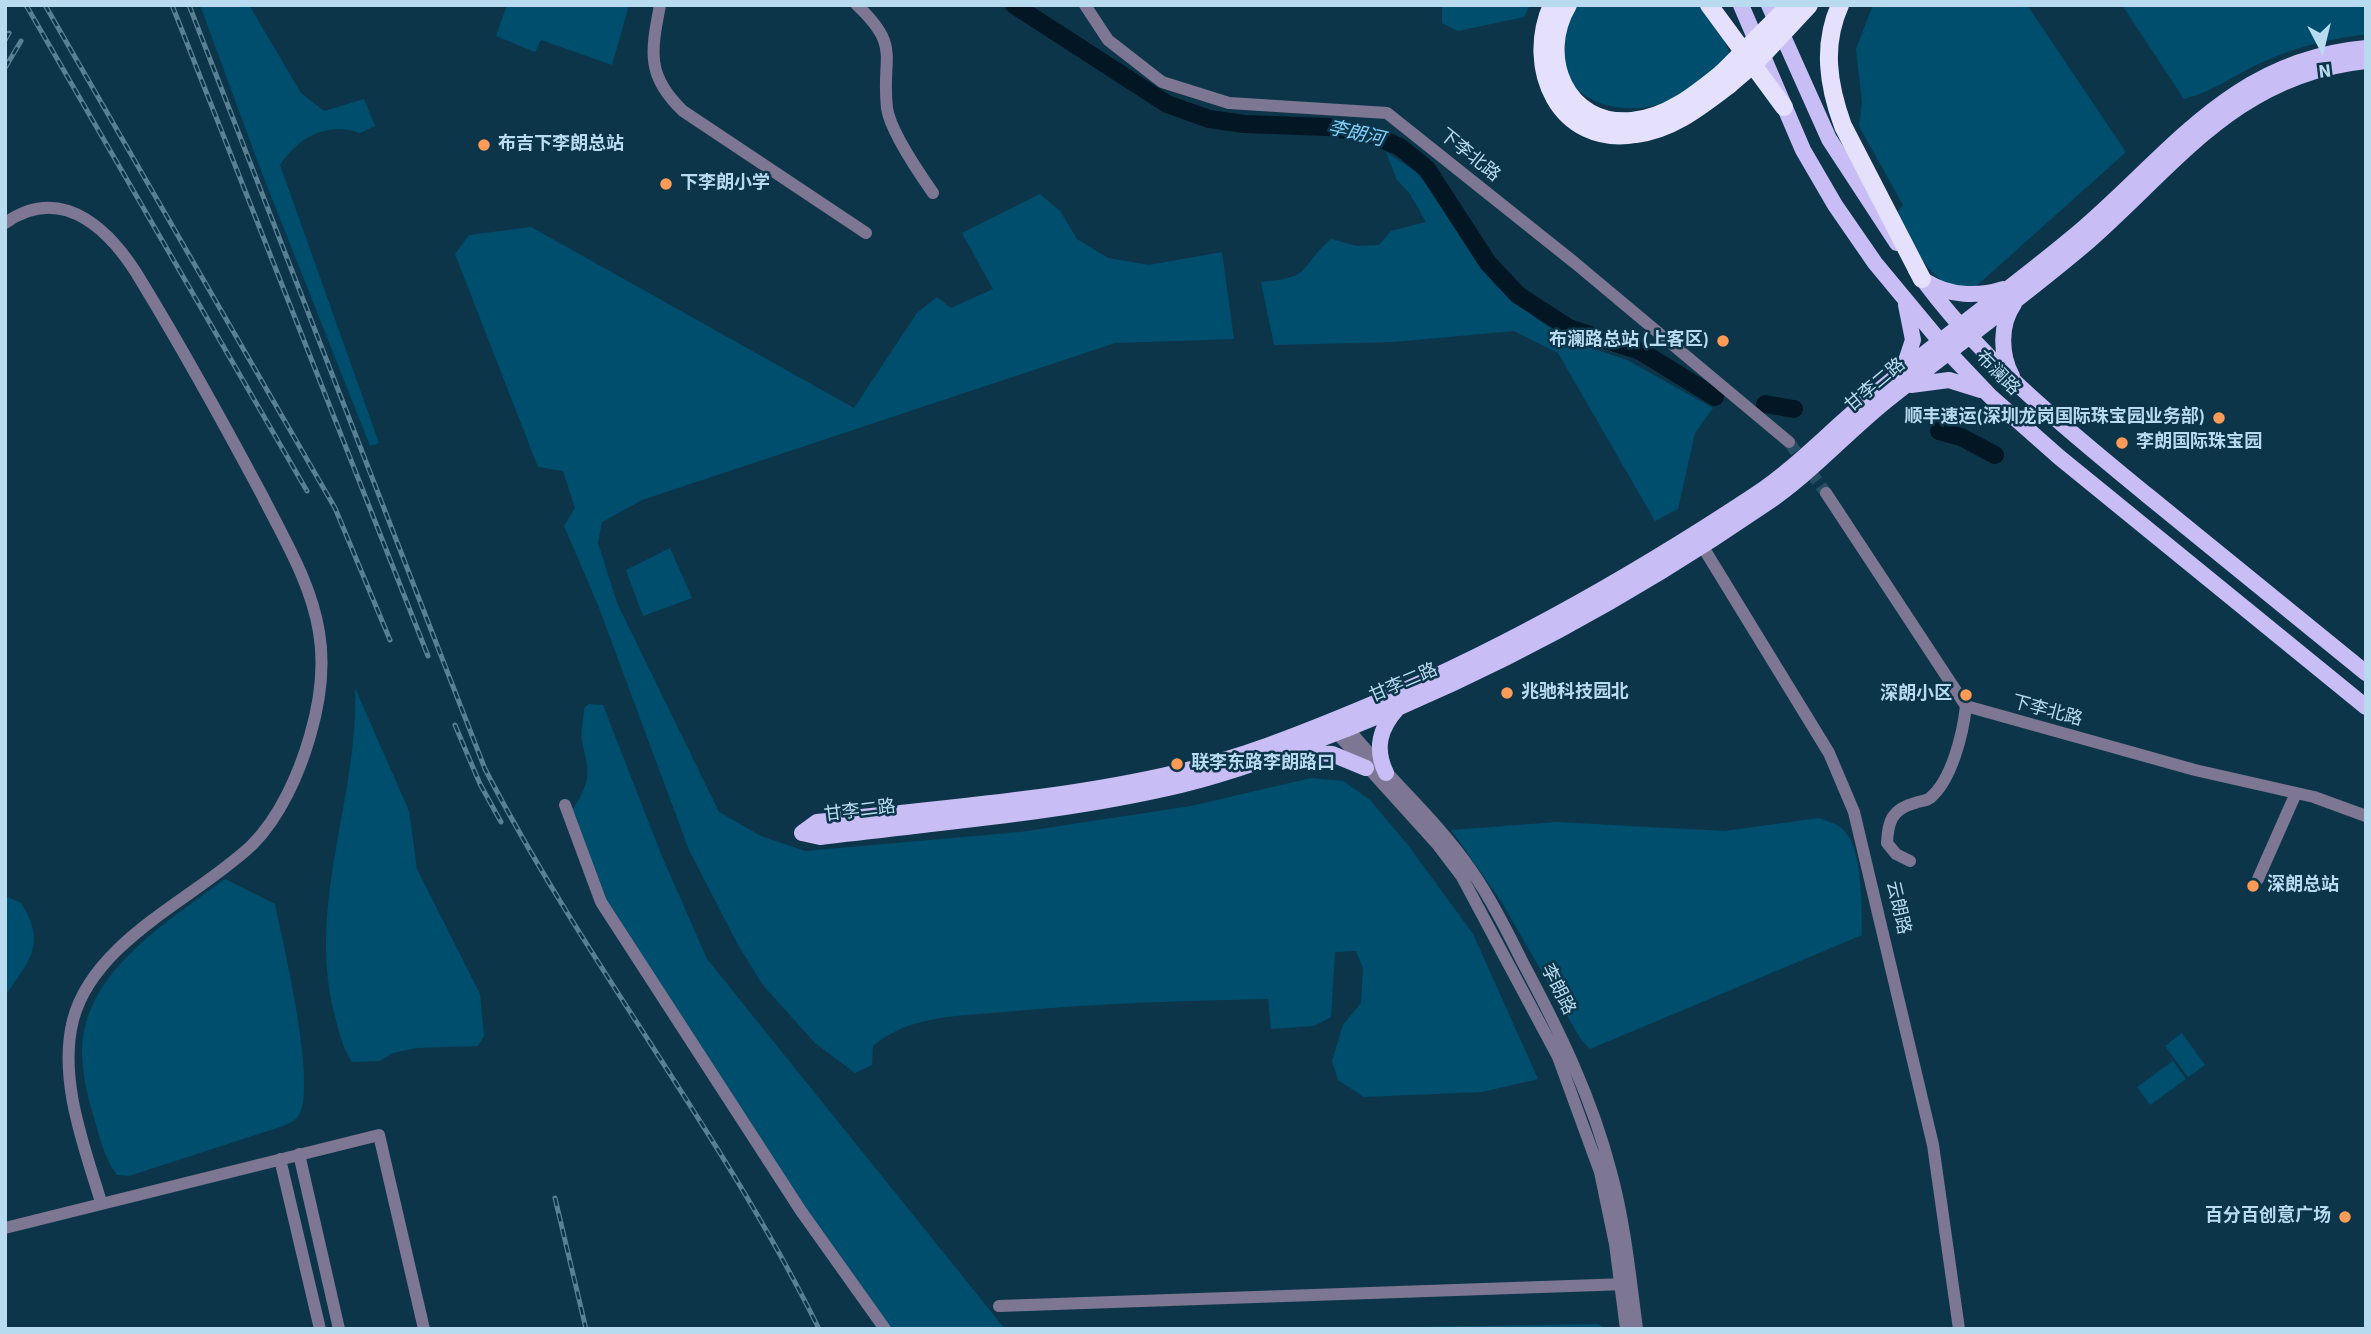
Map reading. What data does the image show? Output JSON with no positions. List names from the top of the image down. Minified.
{"streets":{"main road":["布澜路","甘李二路"],"street":["下李北路","云朗路","李朗路"]},"crossings":[["布澜路","甘李二路"],["甘李二路","云朗路"],["甘李二路","李朗路"]],"water":["李朗河"],"places":["布吉下李朗总站","下李朗小学","布澜路总站 (上客区)","顺丰速运(深圳龙岗国际珠宝园业务部)","李朗国际珠宝园","兆驰科技园北","深朗小区","联李东路李朗路口","深朗总站","百分百创意广场"],"north":"bottom"}
